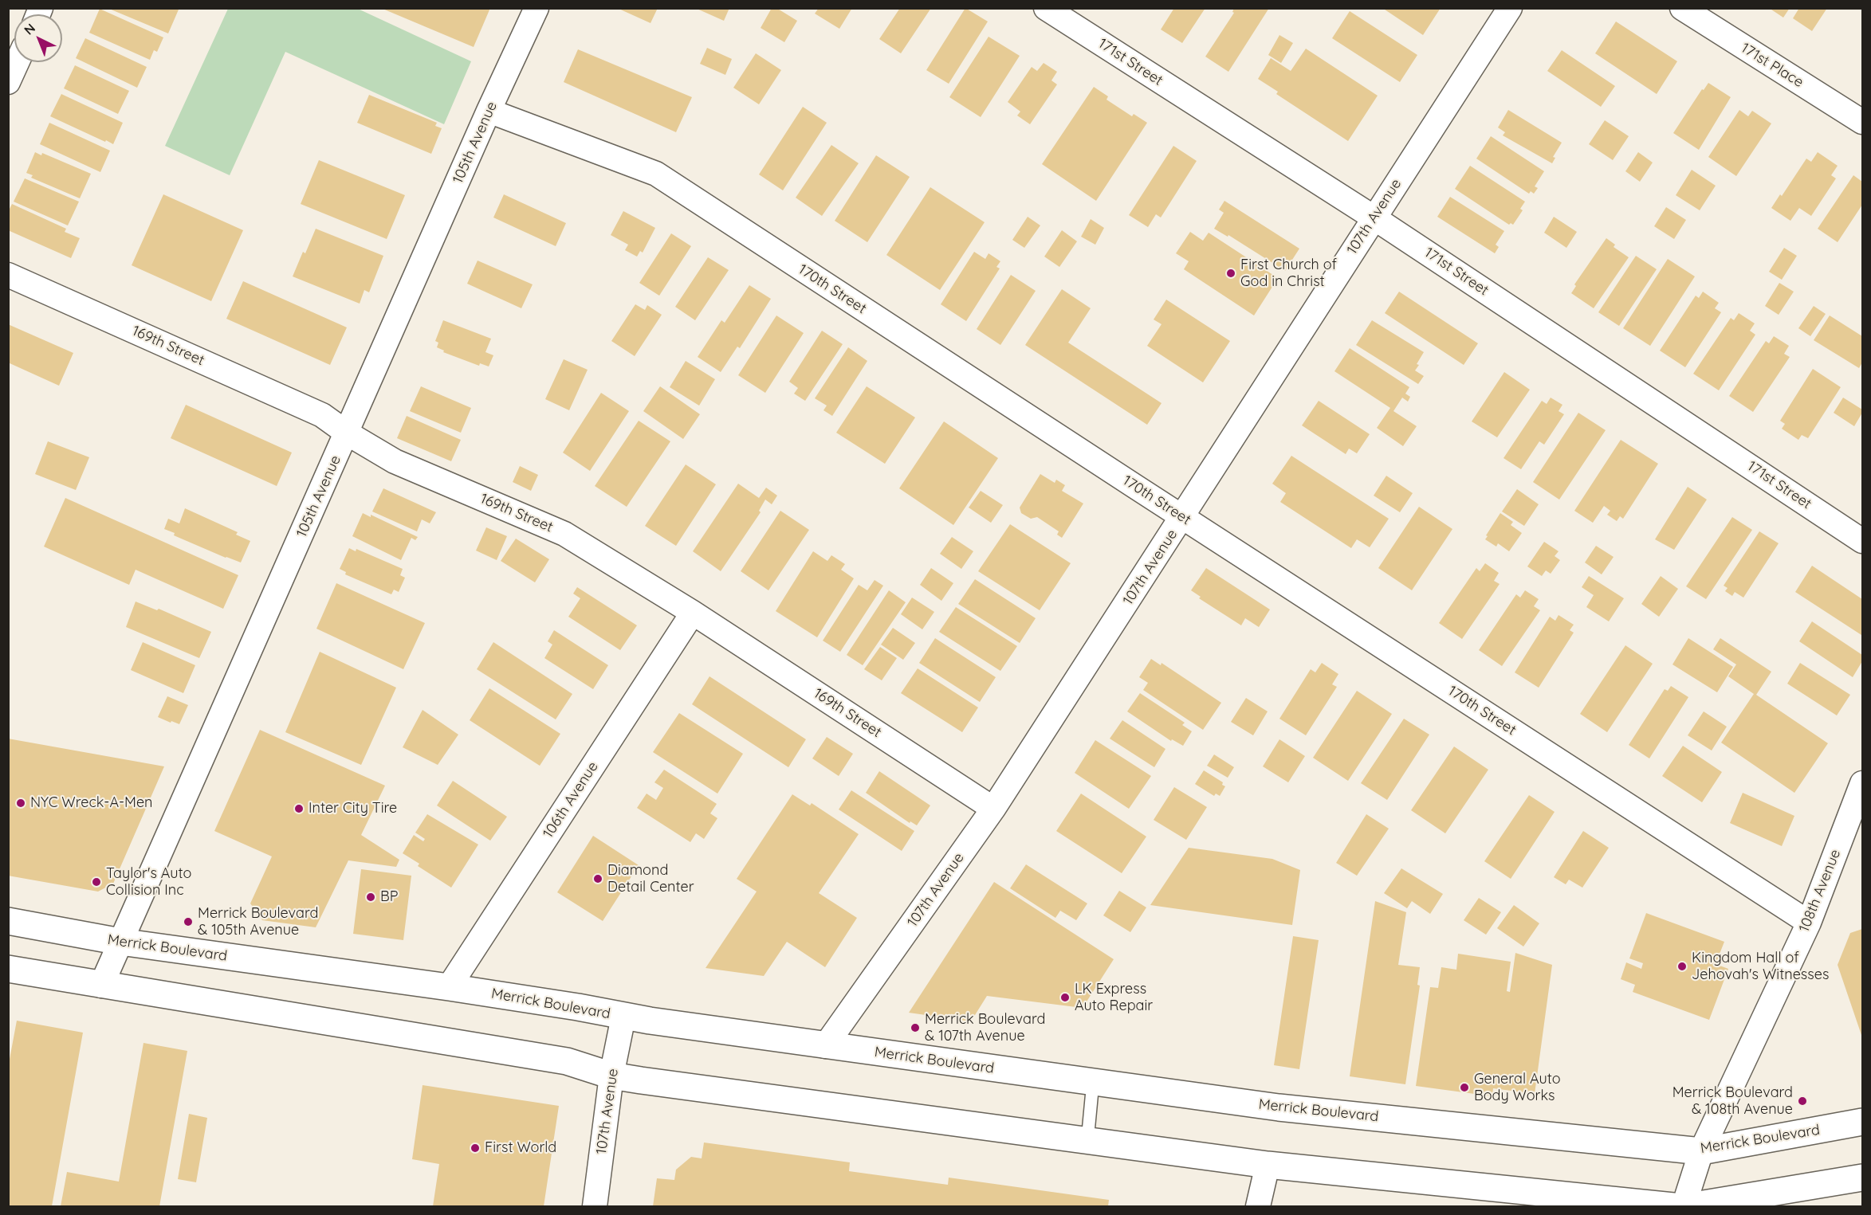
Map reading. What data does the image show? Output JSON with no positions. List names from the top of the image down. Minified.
{"streets":{"main road":["Merrick Boulevard"],"street":["171st Street","171st Place","105th Avenue","107th Avenue","170th Street","169th Street","106th Avenue","108th Avenue"]},"crossings":[["171st Street","107th Avenue"],["105th Avenue","170th Street"],["105th Avenue","169th Street"],["105th Avenue","Merrick Boulevard"],["107th Avenue","170th Street"],["107th Avenue","169th Street"],["107th Avenue","Merrick Boulevard"],["170th Street","108th Avenue"],["169th Street","106th Avenue"],["106th Avenue","Merrick Boulevard"],["108th Avenue","Merrick Boulevard"]],"places":["First Church of God in Christ","NYC Wreck-A-Men","Inter City Tire","Diamond Detail Center","Taylor's Auto Collision Inc","BP","Merrick Boulevard & 105th Avenue","Kingdom Hall of Jehovah's Witnesses","LK Express Auto Repair","Merrick Boulevard & 107th Avenue","General Auto Body Works","Merrick Boulevard & 108th Avenue","First World"],"north":"top left"}
